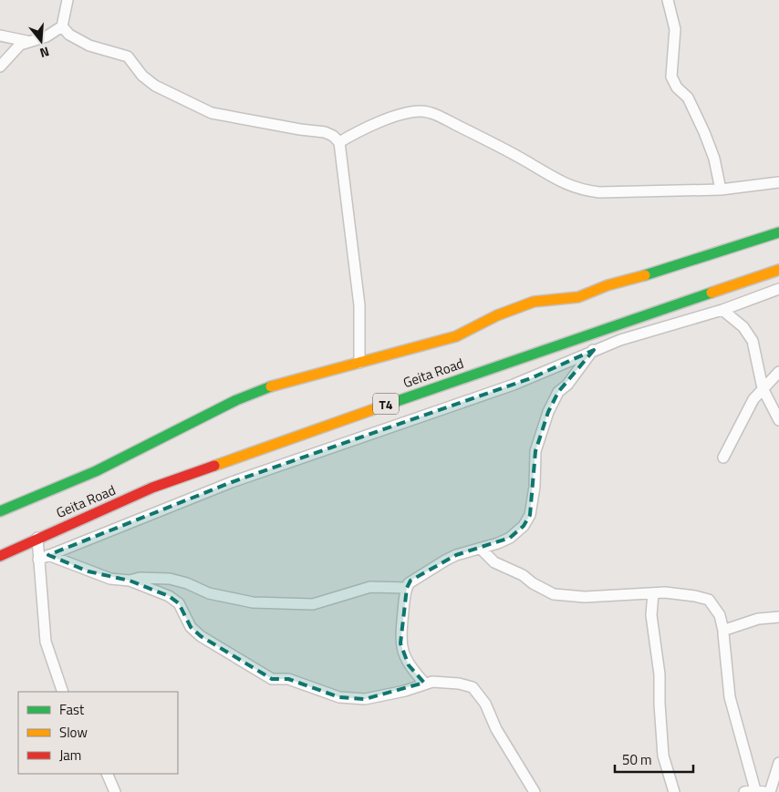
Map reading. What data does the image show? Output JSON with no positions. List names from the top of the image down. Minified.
{"streets":{"main road":["Geita Road","T4"]},"legend":["Fast","Slow","Jam"],"scale_bar":"50 m","north":"bottom"}
